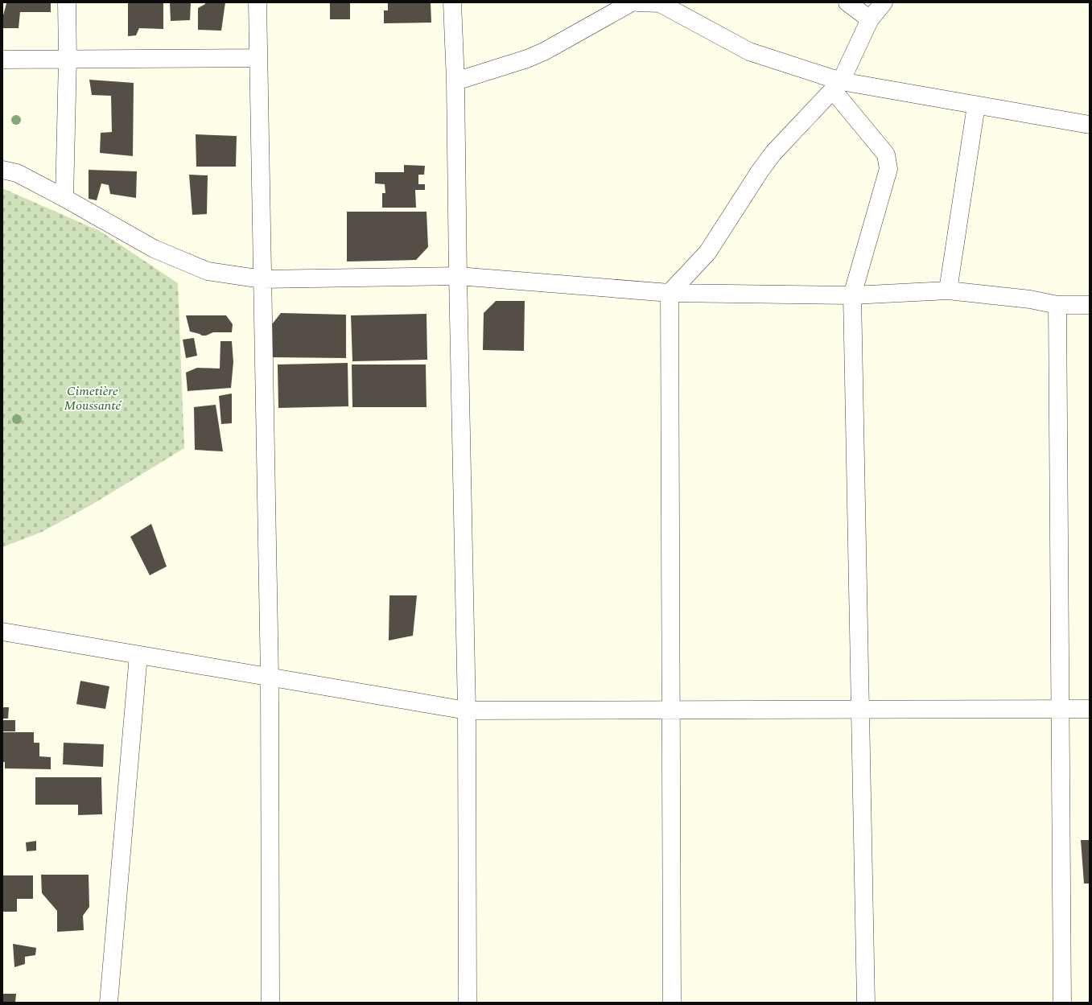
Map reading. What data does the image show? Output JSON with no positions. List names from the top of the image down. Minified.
{"parks":["Cimetière Moussanté"]}
